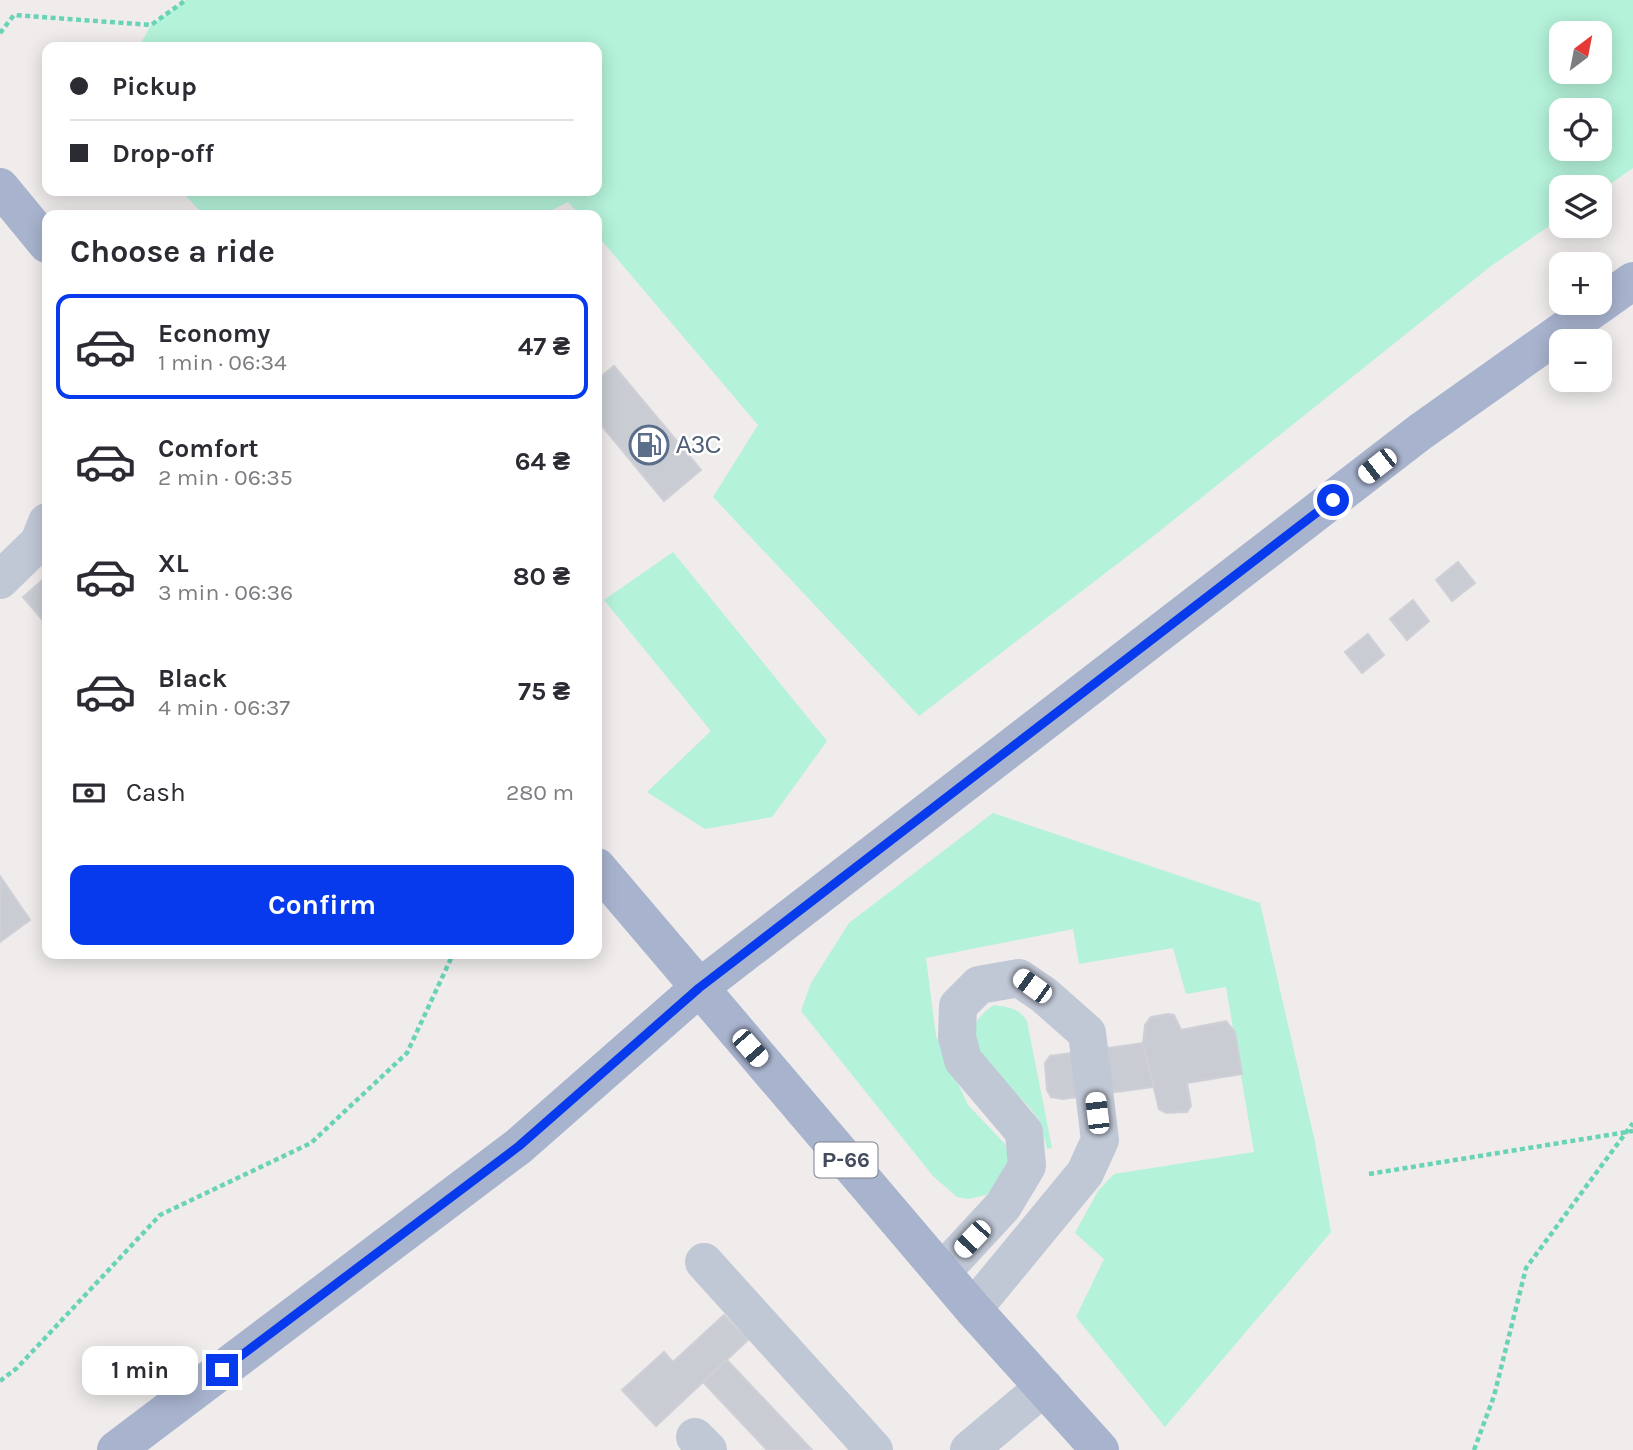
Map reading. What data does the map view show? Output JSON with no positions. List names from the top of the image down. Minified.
{"streets":{"main road":["Р-66"]},"places":{"fuel station":["АЗС"]},"north":"top right","page":{"map_buttons":["+","−"],"banner":["Pickup","Drop-off"],"heading":"Choose a ride","list":[{"name":"Economy","note":"1 min · 06:34","value":"47 ₴"},{"name":"Comfort","note":"2 min · 06:35","value":"64 ₴"},{"name":"XL","note":"3 min · 06:36","value":"80 ₴"},{"name":"Black","note":"4 min · 06:37","value":"75 ₴"}],"pay":["Cash","280 m"],"buttons":"Confirm","bubble":"1 min"}}
